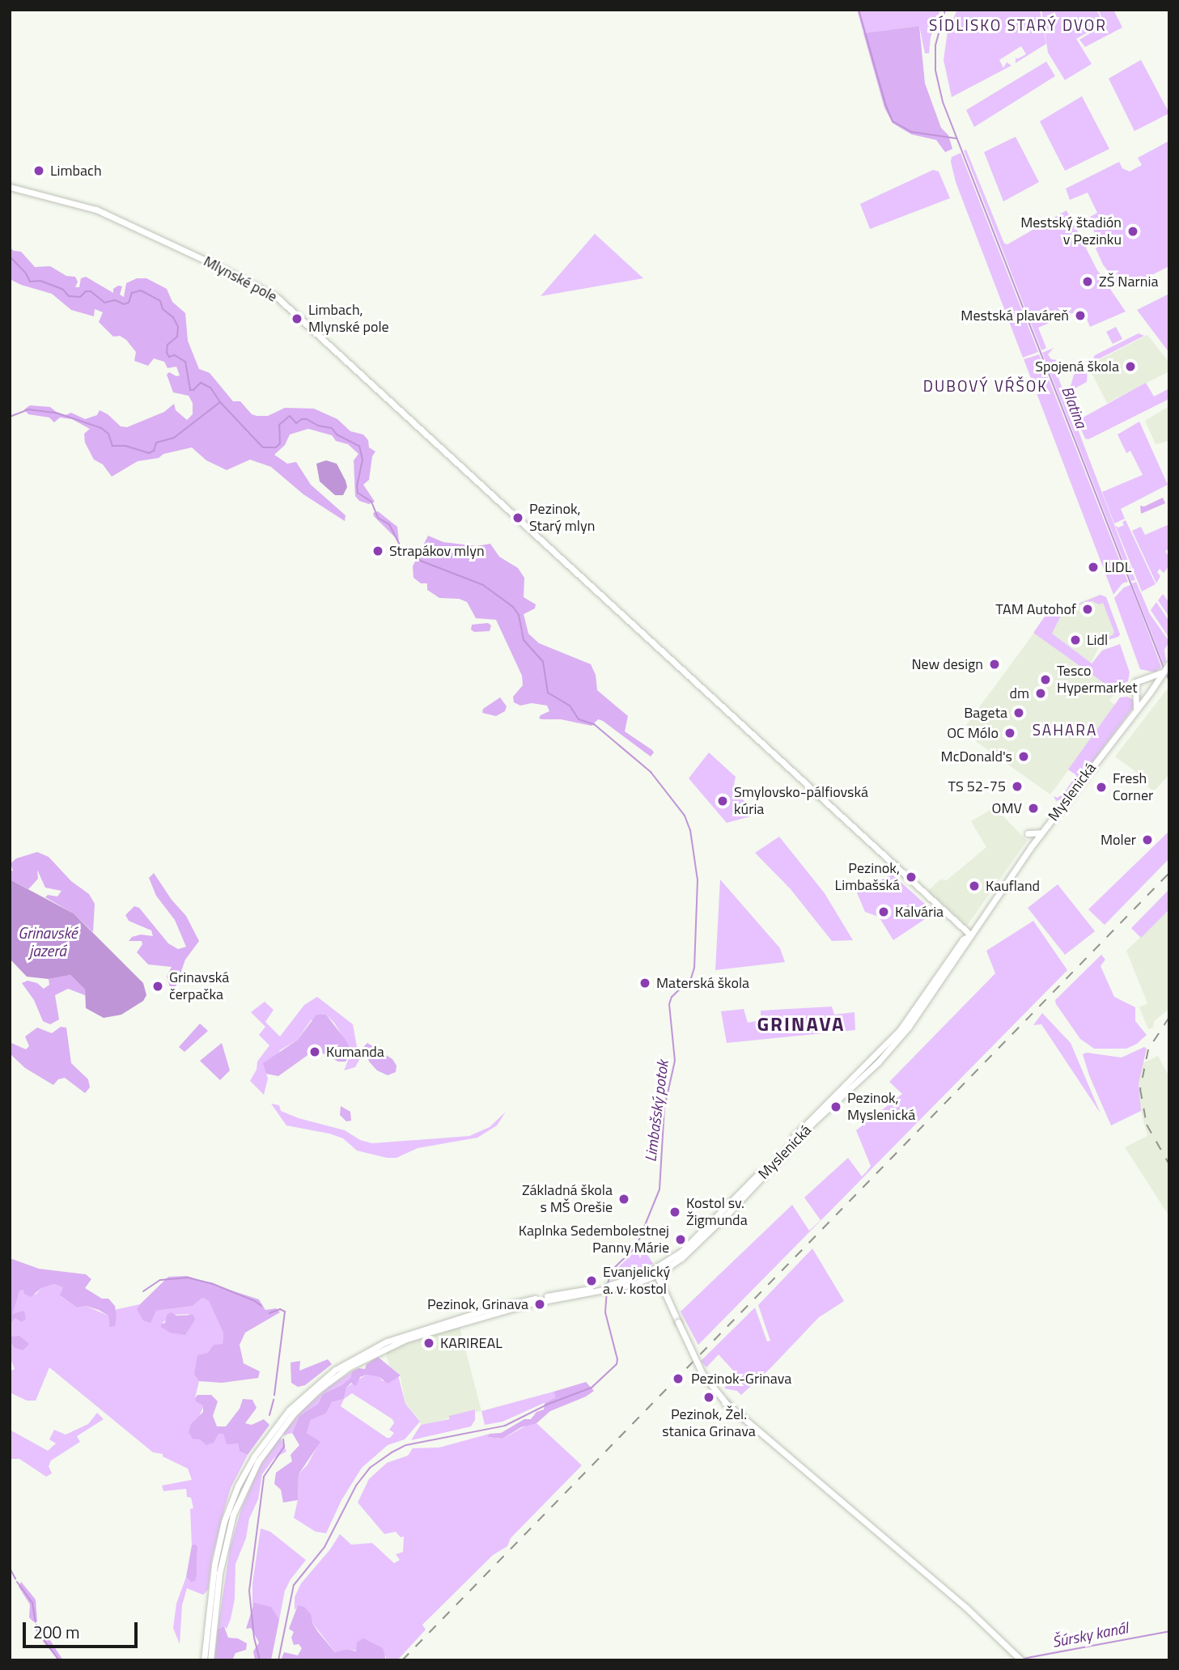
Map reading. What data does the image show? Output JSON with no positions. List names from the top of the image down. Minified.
{"streets":{"main road":["Mlynské pole","Myslenická"]},"crossings":[["Mlynské pole","Myslenická"]],"districts":["SÍDLISKO STARÝ DVOR","DUBOVÝ VŔŠOK","SAHARA","GRINAVA"],"water":["Blatina","Grinavské jazerá","Limbašský potok","Šúrsky kanál"],"places":["Limbach","Mestský štadión v Pezinku","ZŠ Narnia","Mestská plaváreň","Limbach, Mlynské pole","Spojená škola","Pezinok, Starý mlyn","Strapákov mlyn","LIDL","TAM Autohof","Lidl","New design","Tesco Hypermarket","dm","Bageta","OC Mólo","McDonald's","TS 52-75","Fresh Corner","Smylovsko-pálfiovská kúria","OMV","Moler","Pezinok, Limbašská","Kaufland","Kalvária","Materská škola","Grinavská čerpačka","Kumanda","Pezinok, Myslenická","Základná škola s MŠ Orešie","Kostol sv. Žigmunda","Kaplnka Sedembolestnej Panny Márie","Evanjelický a. v. kostol","Pezinok, Grinava","KARIREAL","Pezinok-Grinava","Pezinok, Žel. stanica Grinava"],"scale_bar":"200 m"}
